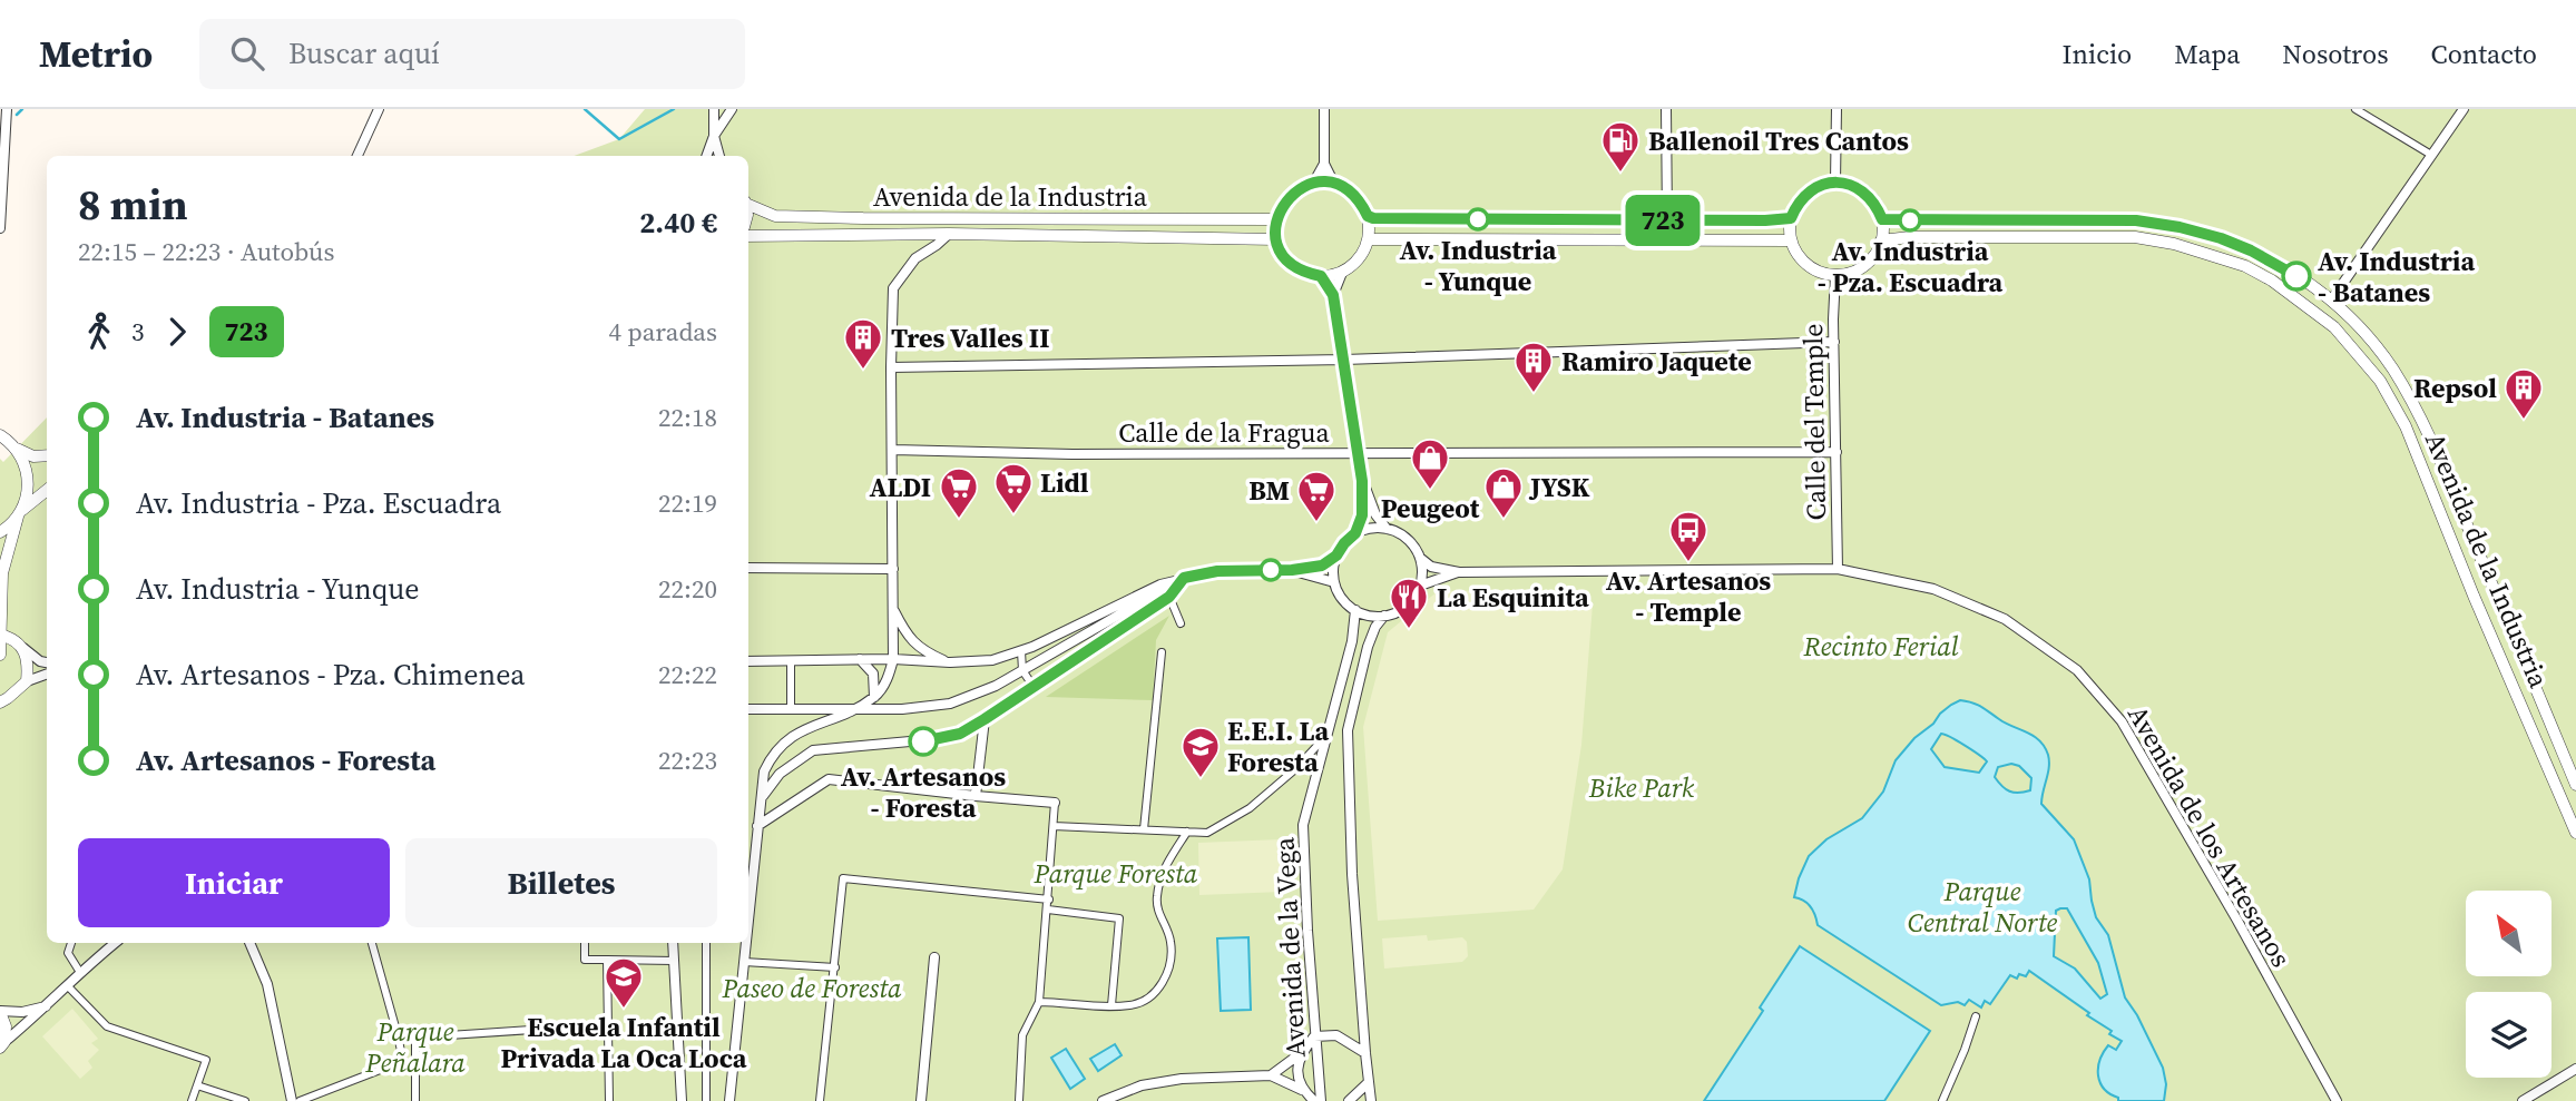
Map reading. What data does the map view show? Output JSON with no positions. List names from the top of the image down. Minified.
{"streets":{"street":["Avenida de la Industria","Calle del Temple","Calle de la Fragua","Avenida de los Artesanos","Avenida de la Vega"]},"crossings":[["Avenida de la Industria","Calle del Temple"],["Calle del Temple","Calle de la Fragua"],["Calle del Temple","Avenida de los Artesanos"],["Avenida de los Artesanos","Avenida de la Vega"]],"parks":["Recinto Ferial","Bike Park","Parque Foresta","Parque Central Norte","Paseo de Foresta","Parque Peñalara"],"places":{"fuel station":["Ballenoil Tres Cantos"],"other":["Av. Industria - Yunque","Av. Industria - Pza. Escuadra","Av. Industria - Batanes","Av. Artesanos - Foresta"],"building":["Tres Valles II","Ramiro Jaquete","Repsol"],"shop":["Peugeot","JYSK"],"supermarket":["Lidl","ALDI","BM"],"bus stop":["Av. Artesanos - Temple"],"restaurant":["La Esquinita"],"school or university":["E.E.I. La Foresta","Escuela Infantil Privada La Oca Loca"]},"lines":["bus line 723"],"north":"top left","page":{"header":"Metrio","search":"Buscar aquí","nav":["Inicio","Mapa","Nosotros","Contacto"],"on_map":"723","heading":["8 min","22:15 – 22:23 · Autobús","2.40 €"],"legs":["3","723","4 paradas"],"list":[{"name":"Av. Industria - Batanes","value":"22:18"},{"name":"Av. Industria - Pza. Escuadra","value":"22:19"},{"name":"Av. Industria - Yunque","value":"22:20"},{"name":"Av. Artesanos - Pza. Chimenea","value":"22:22"},{"name":"Av. Artesanos - Foresta","value":"22:23"}],"buttons":["Iniciar","Billetes"]}}
